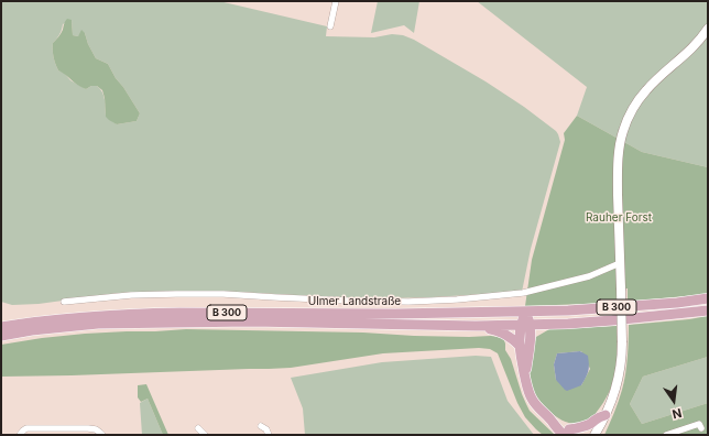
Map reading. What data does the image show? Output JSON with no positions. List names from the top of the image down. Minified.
{"streets":{"main road":["Ulmer Landstraße","B 300"]},"parks":["Rauher Forst"],"north":"bottom"}
